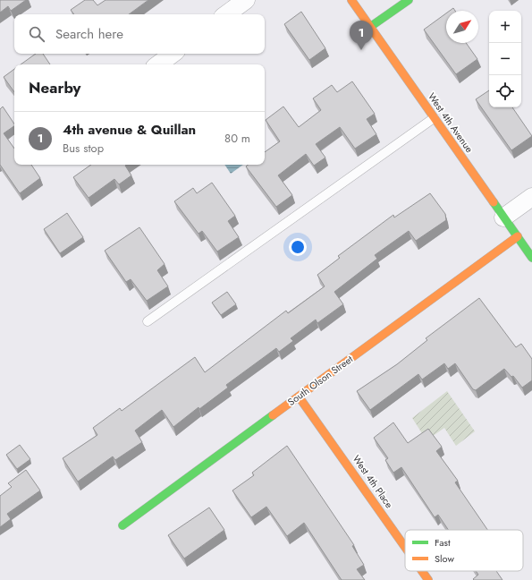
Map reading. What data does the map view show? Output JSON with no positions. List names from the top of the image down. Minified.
{"streets":{"street":["West 4th Avenue","South Olson Street","West 4th Place"]},"crossings":[["West 4th Avenue","South Olson Street"],["South Olson Street","West 4th Place"]],"legend":["Fast","Slow"],"north":"top right","page":{"map_buttons":["+","−"],"search":"Search here","pins":"1","heading":"Nearby","list":[{"mark":"1","name":"4th avenue & Quillan","note":"Bus stop","value":"80 m"}]}}
